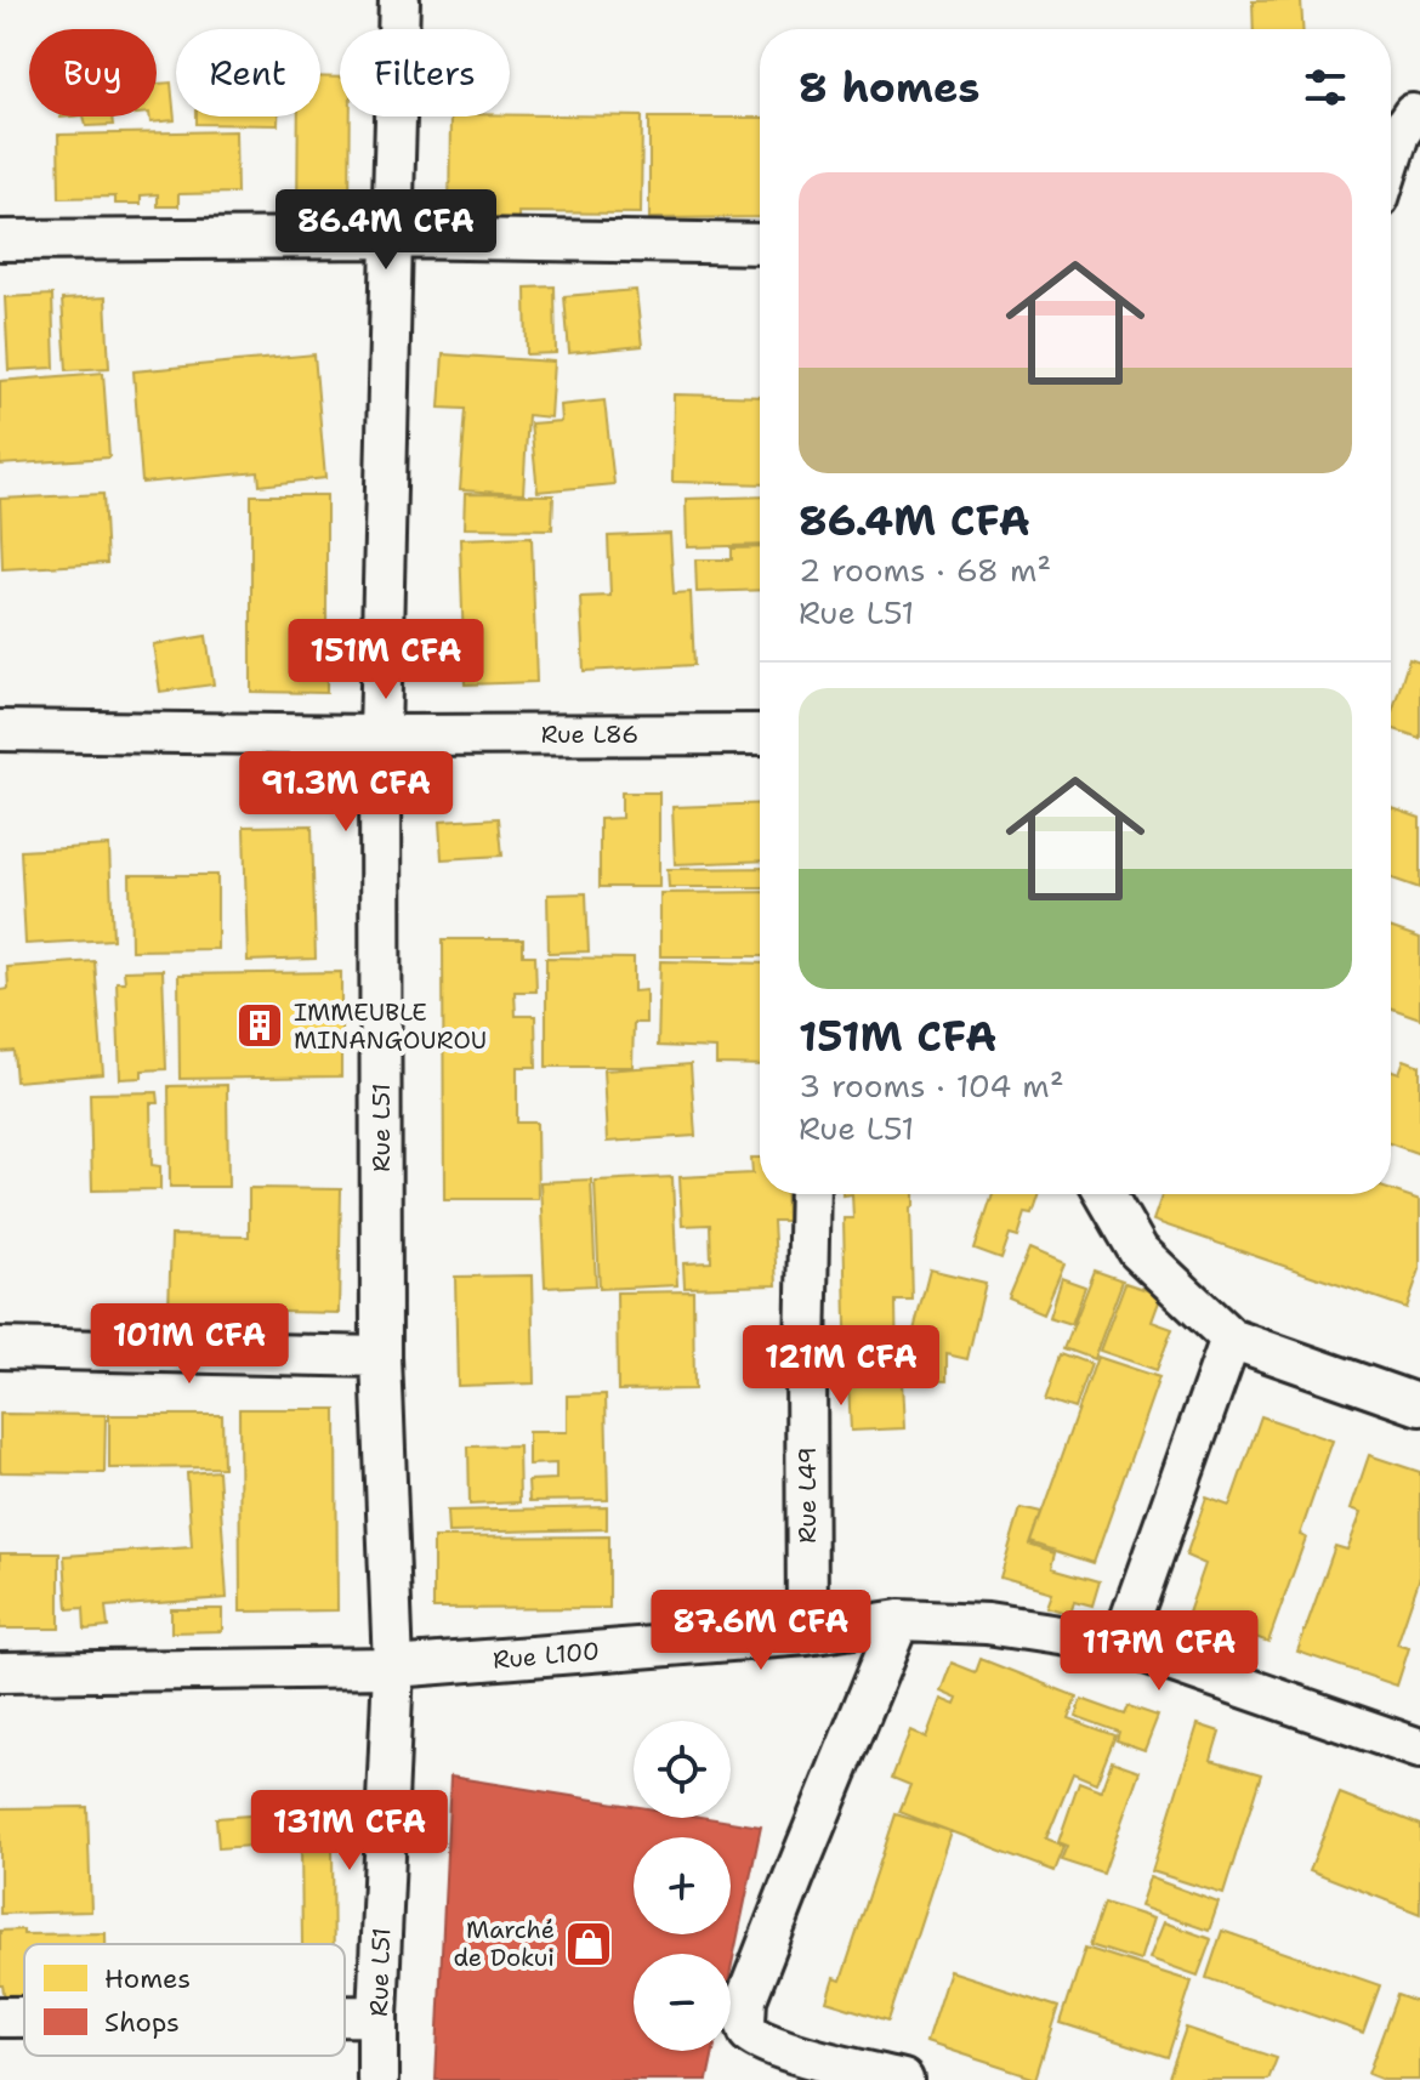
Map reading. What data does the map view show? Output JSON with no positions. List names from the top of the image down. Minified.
{"streets":{"street":["Rue L86","Rue L51","Rue L49","Rue L100"]},"crossings":[["Rue L86","Rue L51"],["Rue L51","Rue L100"],["Rue L49","Rue L100"]],"places":{"building":["IMMEUBLE MINANGOUROU"],"shop":["Marché de Dokui"]},"legend":["Homes","Shops"],"page":{"chip":["Buy","Rent","Filters"],"heading":"8 homes","list":[{"name":"86.4M CFA","note":"2 rooms · 68 m² · Rue L51"},{"name":"151M CFA","note":"3 rooms · 104 m² · Rue L51"}],"price":["86.4M CFA","151M CFA","91.3M CFA","101M CFA","121M CFA","87.6M CFA","117M CFA","131M CFA"],"map_buttons":["+","−"]}}
